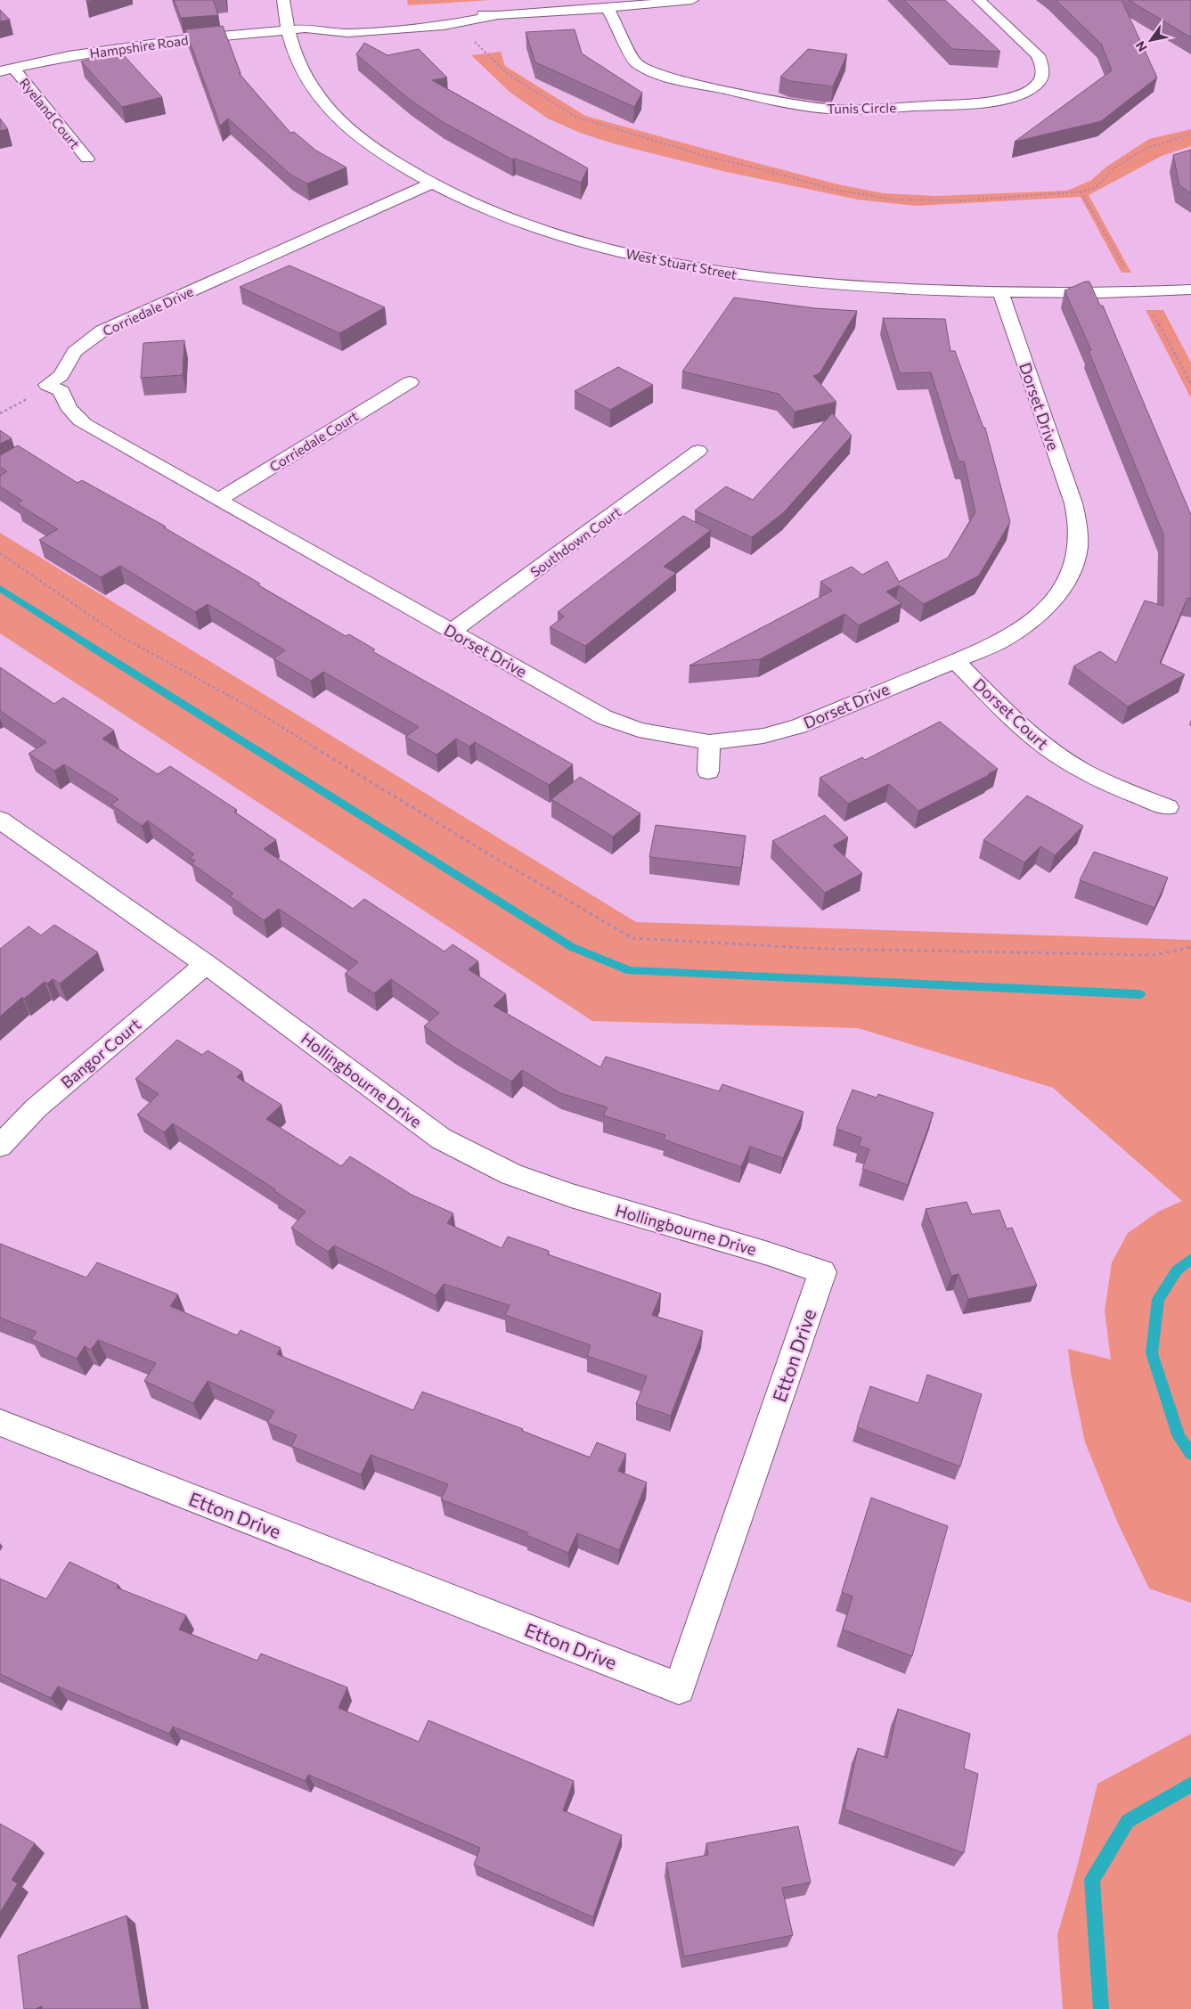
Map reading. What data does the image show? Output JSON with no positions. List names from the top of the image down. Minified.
{"streets":{"street":["Hampshire Road","Tunis Circle","Ryeland Court","West Stuart Street","Corriedale Drive","Dorset Drive","Corriedale Court","Southdown Court","Dorset Court","Bangor Court","Hollingbourne Drive","Etton Drive"]},"crossings":[["Hampshire Road","Tunis Circle"],["Hampshire Road","Ryeland Court"],["Hampshire Road","West Stuart Street"],["West Stuart Street","Corriedale Drive"],["West Stuart Street","Dorset Drive"],["Corriedale Drive","Dorset Drive"],["Corriedale Drive","Corriedale Court"],["Dorset Drive","Southdown Court"],["Dorset Drive","Dorset Court"],["Bangor Court","Hollingbourne Drive"],["Hollingbourne Drive","Etton Drive"]],"north":"bottom left"}
